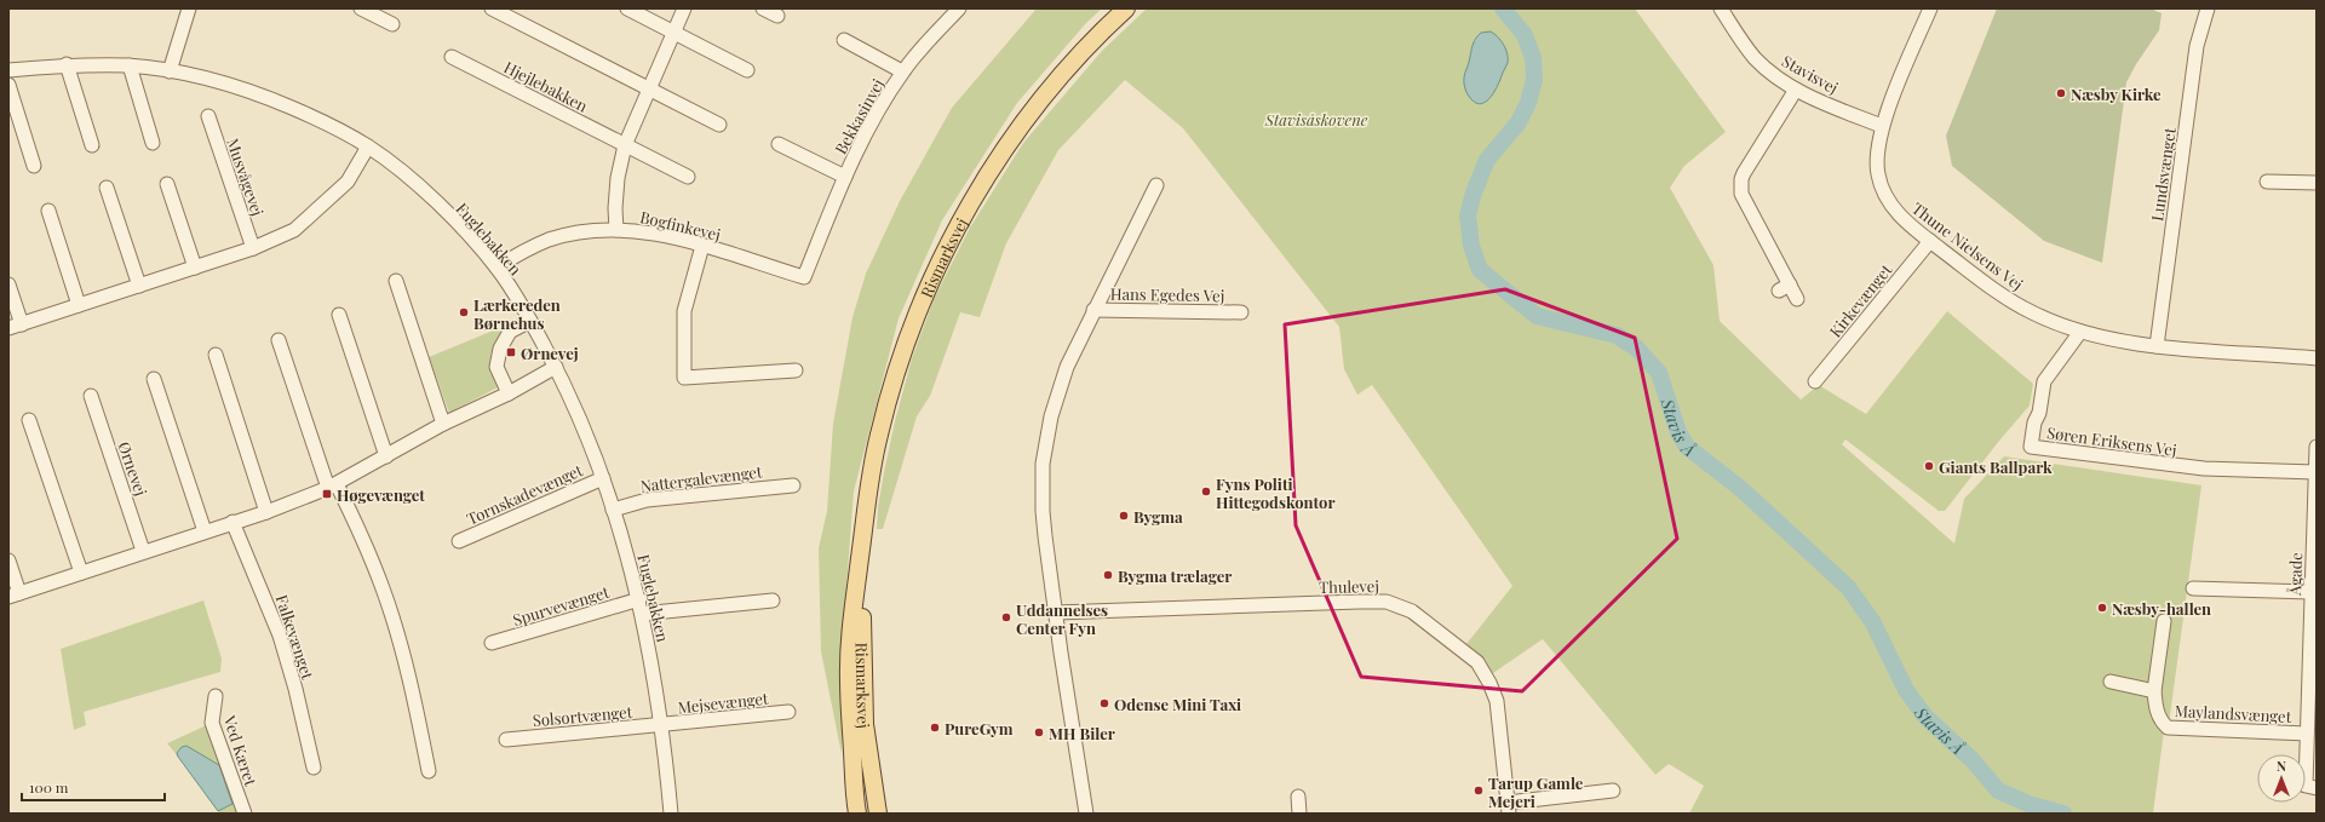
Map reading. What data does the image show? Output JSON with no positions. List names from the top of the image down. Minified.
{"streets":{"main road":["Rismarksvej"],"street":["Stavisvej","Hjejlebakken","Bekkasinvej","Lundsvænget","Musvågevej","Bogfinkevej","Fuglebakken","Thune Nielsens Vej","Hans Egedes Vej","Kirkevænget","Søren Eriksens Vej","Ørnevej","Nattergalevænget","Tornskadevænget","Ågade","Thulevej","Spurvevænget","Falkevænget","Mejsevænget","Maylandsvænget","Solsortvænget","Ved Kæret"]},"crossings":[["Stavisvej","Thune Nielsens Vej"],["Bekkasinvej","Bogfinkevej"],["Lundsvænget","Thune Nielsens Vej"],["Bogfinkevej","Fuglebakken"],["Fuglebakken","Nattergalevænget"],["Fuglebakken","Tornskadevænget"],["Fuglebakken","Spurvevænget"],["Fuglebakken","Mejsevænget"],["Fuglebakken","Solsortvænget"],["Thune Nielsens Vej","Kirkevænget"],["Thune Nielsens Vej","Søren Eriksens Vej"],["Hans Egedes Vej","Thulevej"],["Søren Eriksens Vej","Ågade"],["Ågade","Maylandsvænget"],["Mejsevænget","Solsortvænget"]],"water":["Stavis Å"],"parks":["Stavisåskovene"],"places":{"other":["Næsby Kirke","Lærkereden Børnehus","Giants Ballpark","Fyns Politi Hittegodskontor","Bygma","Bygma trælager","Næsby-hallen","Uddannelses Center Fyn","Odense Mini Taxi","PureGym","MH Biler","Tarup Gamle Mejeri"],"transit":["Ørnevej","Høgevænget"]},"scale_bar":"100 m","north":"top"}
